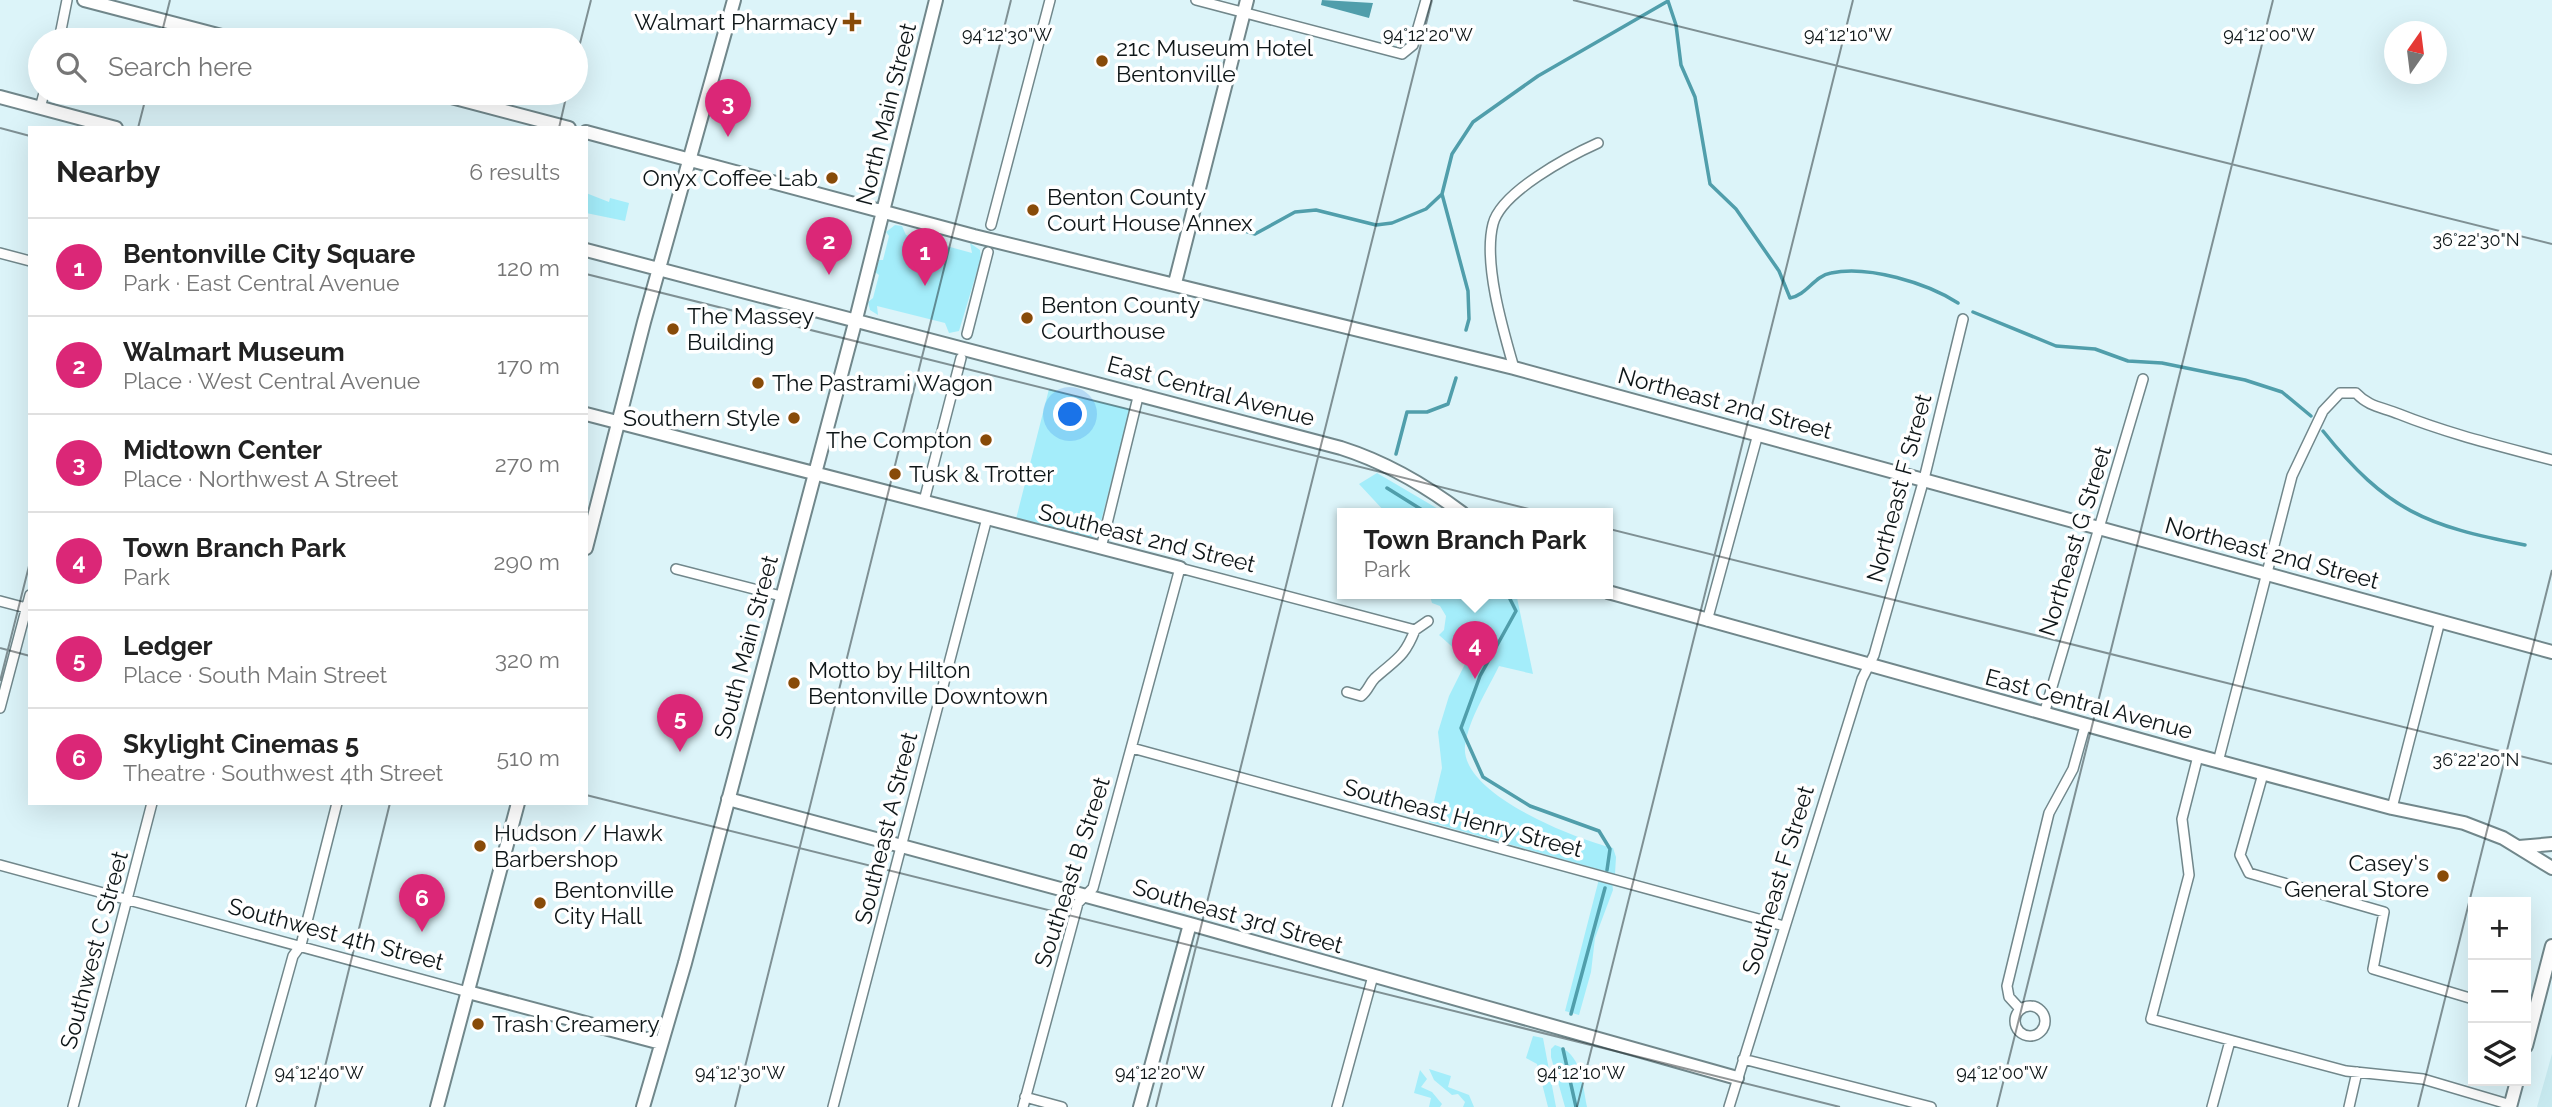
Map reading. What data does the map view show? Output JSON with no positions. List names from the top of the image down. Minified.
{"streets":{"street":["North Main Street","East Central Avenue","Northeast 2nd Street","Northeast F Street","Southeast 2nd Street","Northeast G Street","South Main Street","Southeast Henry Street","Southeast A Street","Southeast B Street","Southeast F Street","Southeast 3rd Street","Southwest 4th Street","Southwest C Street"]},"crossings":[["North Main Street","East Central Avenue"],["North Main Street","Northeast 2nd Street"],["North Main Street","South Main Street"],["East Central Avenue","Northeast F Street"],["East Central Avenue","Northeast G Street"],["East Central Avenue","South Main Street"],["East Central Avenue","Southeast F Street"],["Northeast 2nd Street","Northeast F Street"],["Northeast 2nd Street","Northeast G Street"],["Northeast F Street","Southeast F Street"],["Southeast 2nd Street","South Main Street"],["Southeast 2nd Street","Southeast A Street"],["Southeast 2nd Street","Southeast B Street"],["South Main Street","Southeast 3rd Street"],["South Main Street","Southwest 4th Street"],["Southeast Henry Street","Southeast B Street"],["Southeast Henry Street","Southeast F Street"],["Southeast A Street","Southeast 3rd Street"],["Southeast B Street","Southeast 3rd Street"],["Southeast F Street","Southeast 3rd Street"],["Southwest 4th Street","Southwest C Street"]],"places":{"health":["Walmart Pharmacy"],"other":["21c Museum Hotel Bentonville","Onyx Coffee Lab","Benton County Court House Annex","Benton County Courthouse","The Massey Building","The Pastrami Wagon","Southern Style","The Compton","Tusk & Trotter","Motto by Hilton Bentonville Downtown","Hudson / Hawk Barbershop","Casey's General Store","Bentonville City Hall","Trash Creamery"]},"north":"top","page":{"search":"Search here","pins":["3","2","1","4","5","6"],"heading":["Nearby","6 results"],"list":[{"mark":"1","name":"Bentonville City Square","note":"Park · East Central Avenue","value":"120 m"},{"mark":"2","name":"Walmart Museum","note":"Place · West Central Avenue","value":"170 m"},{"mark":"3","name":"Midtown Center","note":"Place · Northwest A Street","value":"270 m"},{"mark":"4","name":"Town Branch Park","note":"Park","value":"290 m"},{"mark":"5","name":"Ledger","note":"Place · South Main Street","value":"320 m"},{"mark":"6","name":"Skylight Cinemas 5","note":"Theatre · Southwest 4th Street","value":"510 m"}],"popup":["Town Branch Park","Park"],"map_buttons":["+","−"]},"coordinates":["94°12'30\"W","94°12'20\"W","94°12'10\"W","94°12'00\"W","36°22'30\"N","36°22'20\"N","94°12'40\"W"]}
